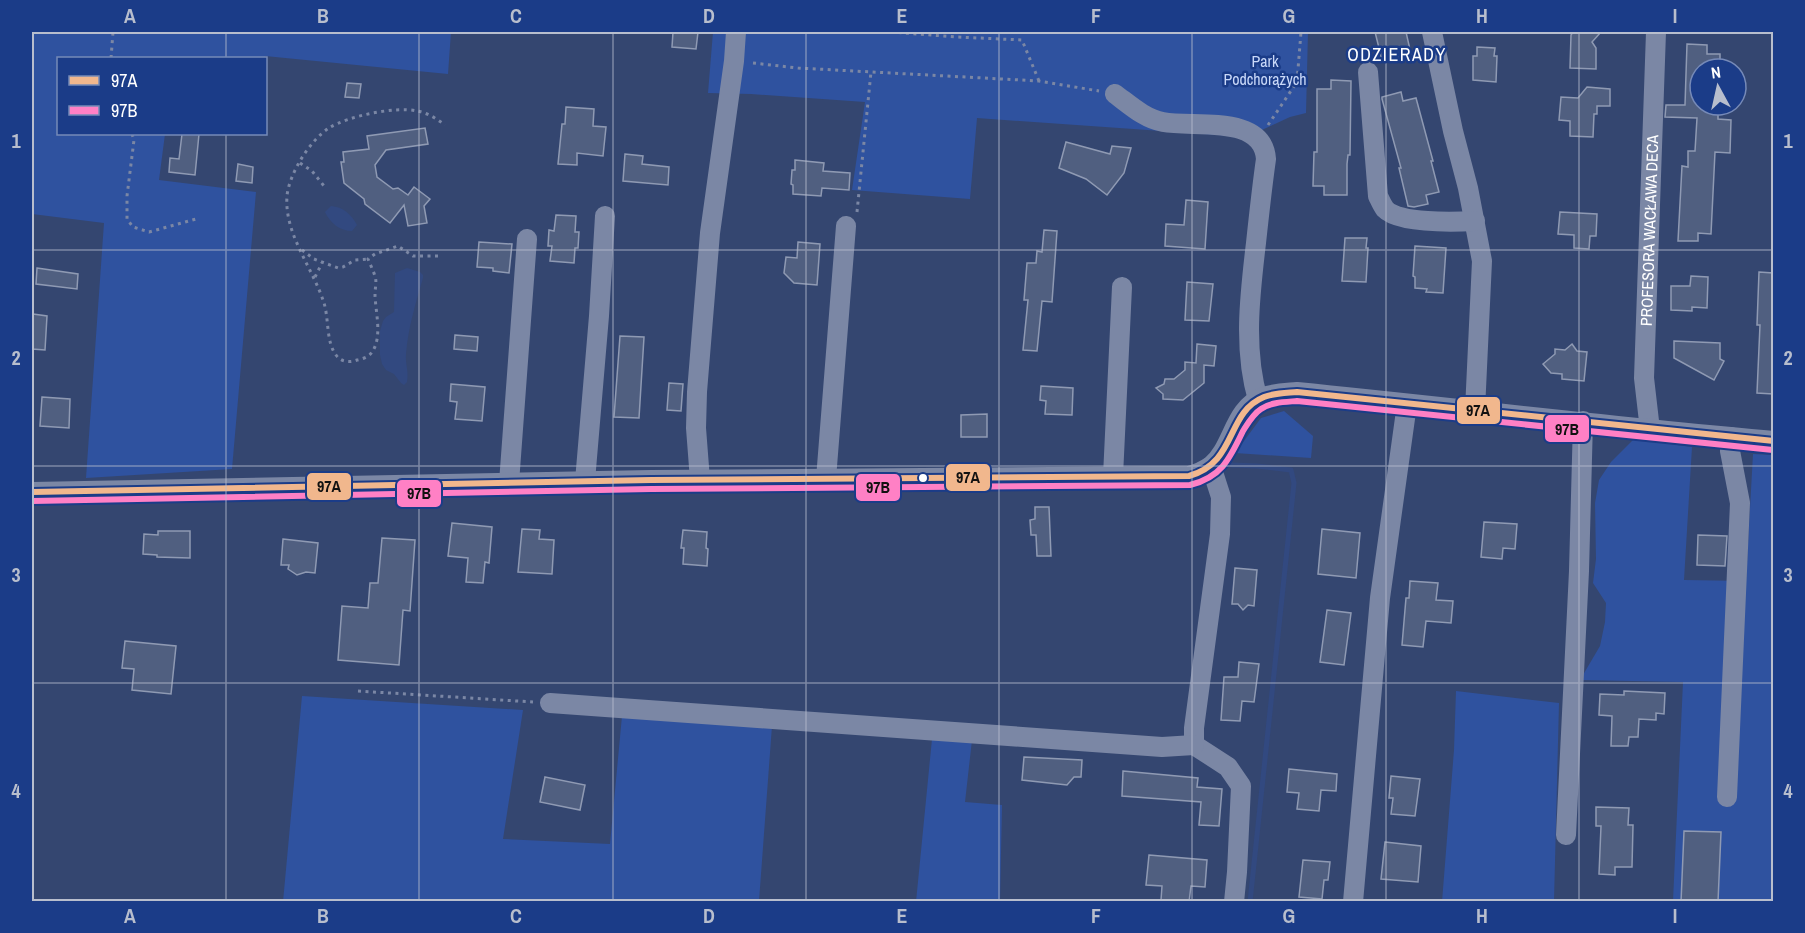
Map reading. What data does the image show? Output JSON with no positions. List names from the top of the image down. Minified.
{"streets":{"street":["PROFESORA WACŁAWA DECA"]},"districts":["ODZIERADY"],"parks":["Park Podchorążych"],"lines":["transit line 97A","transit line 97B"],"legend":["97A","97B"],"north":"top","grid":{"columns":["A","B","C","D","E","F","G","H","I"],"rows":["1","2","3","4"]}}
